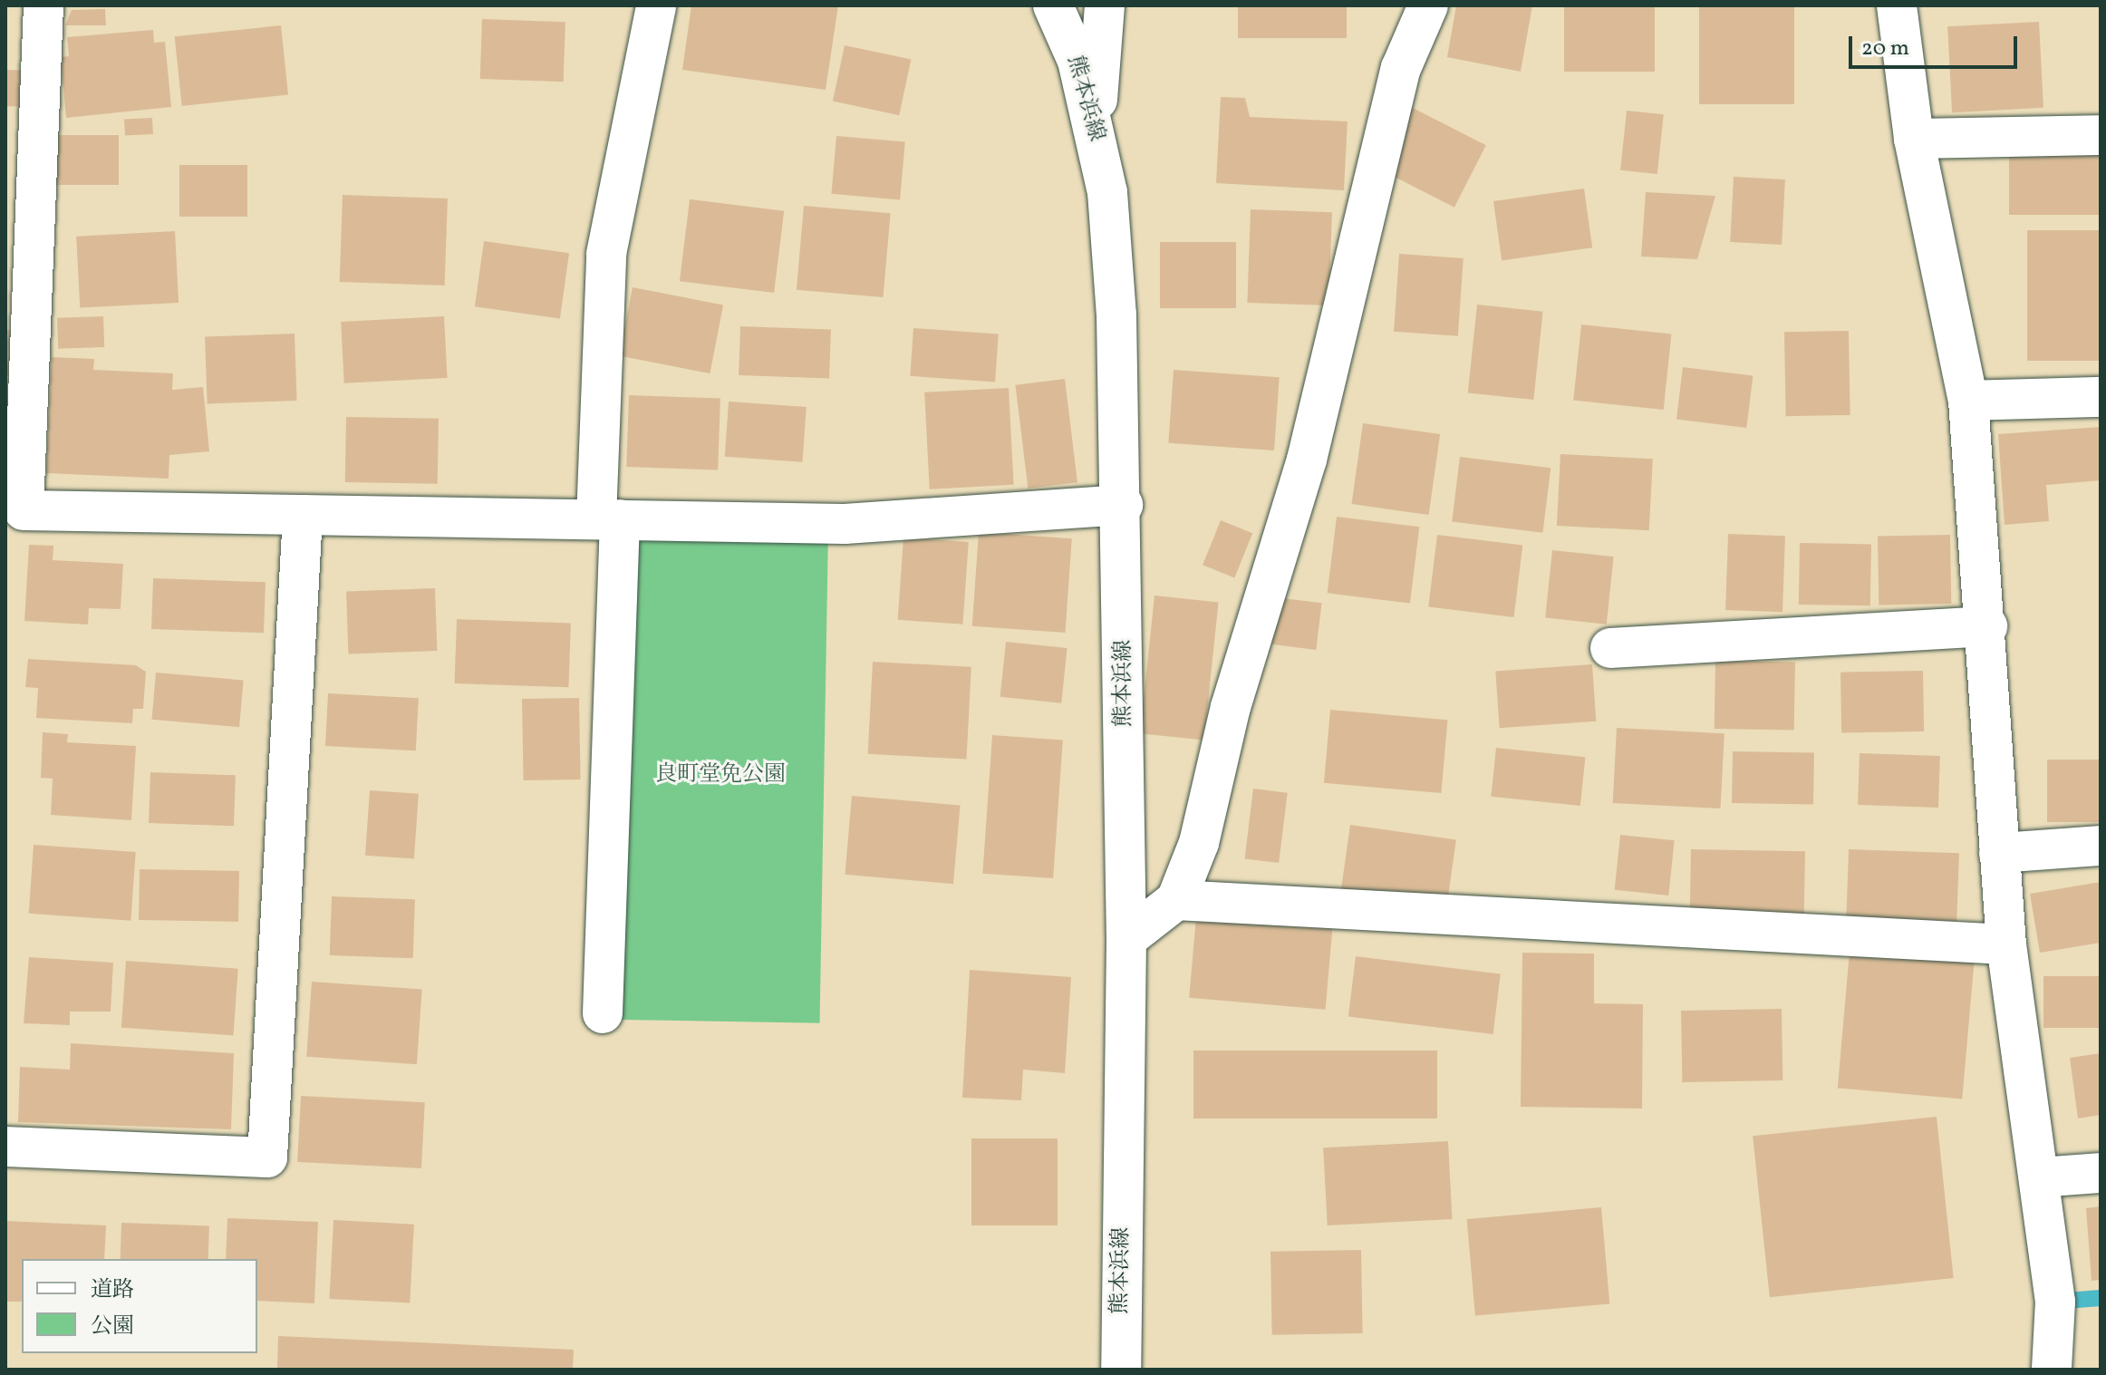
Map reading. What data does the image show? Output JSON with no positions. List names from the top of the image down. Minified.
{"streets":{"street":["熊本浜線"]},"parks":["良町堂免公園"],"legend":["道路","公園"],"scale_bar":"20 m"}
